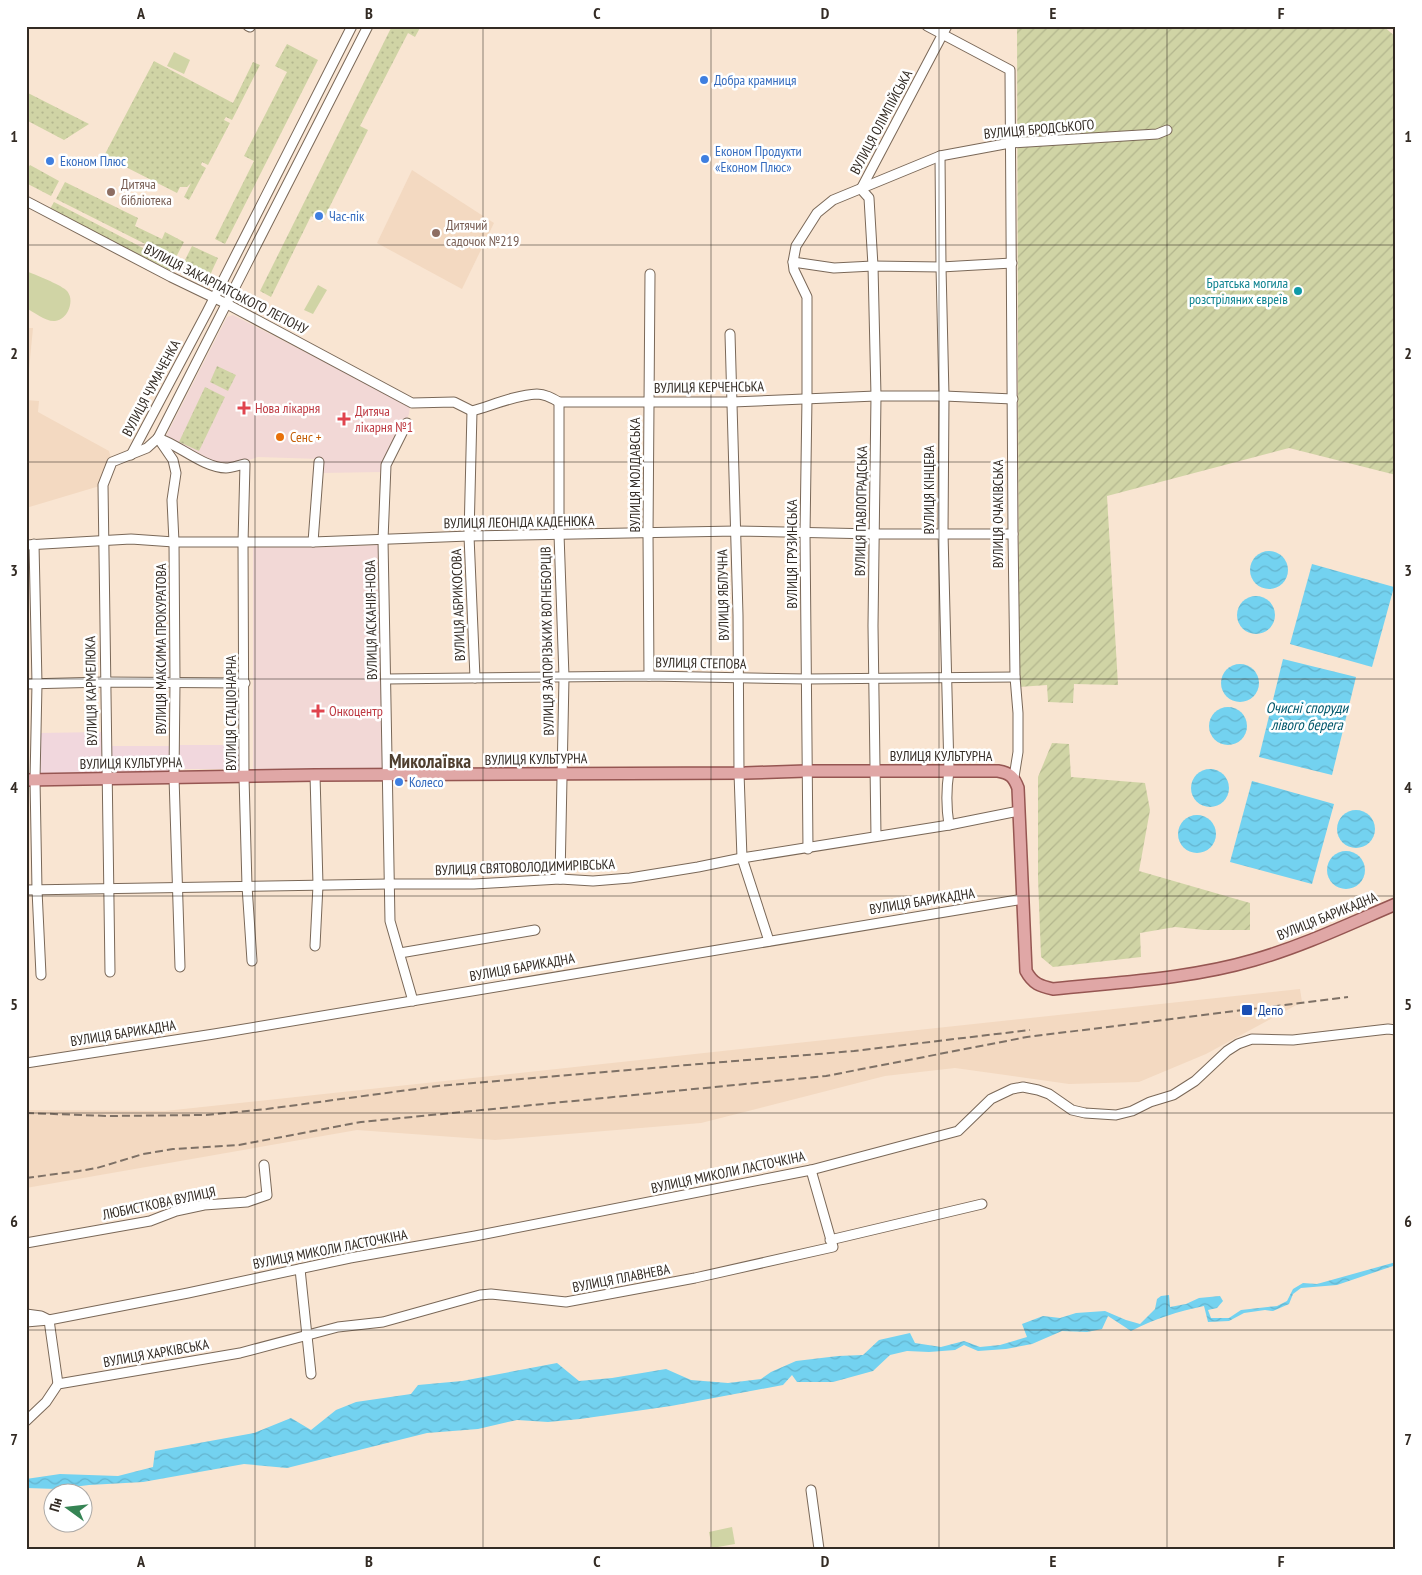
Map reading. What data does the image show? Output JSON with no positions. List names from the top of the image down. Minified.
{"streets":{"main road":["ВУЛИЦЯ ОЧАКІВСЬКА","ВУЛИЦЯ КУЛЬТУРНА","ВУЛИЦЯ БАРИКАДНА"],"street":["ВУЛИЦЯ ОЛІМПІЙСЬКА","ВУЛИЦЯ БРОДСЬКОГО","ВУЛИЦЯ ЗАКАРПАТСЬКОГО ЛЕГІОНУ","ВУЛИЦЯ КЕРЧЕНСЬКА","ВУЛИЦЯ ЧУМАЧЕНКА","ВУЛИЦЯ МОЛДАВСЬКА","ВУЛИЦЯ КІНЦЕВА","ВУЛИЦЯ ПАВЛОГРАДСЬКА","ВУЛИЦЯ ЛЕОНІДА КАДЕНЮКА","ВУЛИЦЯ ГРУЗИНСЬКА","ВУЛИЦЯ ЯБЛУЧНА","ВУЛИЦЯ АБРИКОСОВА","ВУЛИЦЯ АСКАНІЯ-НОВА","ВУЛИЦЯ ЗАПОРІЗЬКИХ ВОГНЕБОРЦІВ","ВУЛИЦЯ МАКСИМА ПРОКУРАТОВА","ВУЛИЦЯ СТЕПОВА","ВУЛИЦЯ КАРМЕЛЮКА","ВУЛИЦЯ СТАЦІОНАРНА","ВУЛИЦЯ СВЯТОВОЛОДИМИРІВСЬКА","ВУЛИЦЯ МИКОЛИ ЛАСТОЧКІНА","ЛЮБИСТКОВА ВУЛИЦЯ","ВУЛИЦЯ ПЛАВНЕВА","ВУЛИЦЯ ХАРКІВСЬКА"]},"crossings":[["ВУЛИЦЯ ОЛІМПІЙСЬКА","ВУЛИЦЯ БРОДСЬКОГО"],["ВУЛИЦЯ ОЛІМПІЙСЬКА","ВУЛИЦЯ ПАВЛОГРАДСЬКА"],["ВУЛИЦЯ ОЛІМПІЙСЬКА","ВУЛИЦЯ ОЧАКІВСЬКА"],["ВУЛИЦЯ ОЛІМПІЙСЬКА","ВУЛИЦЯ ГРУЗИНСЬКА"],["ВУЛИЦЯ БРОДСЬКОГО","ВУЛИЦЯ КІНЦЕВА"],["ВУЛИЦЯ БРОДСЬКОГО","ВУЛИЦЯ ПАВЛОГРАДСЬКА"],["ВУЛИЦЯ БРОДСЬКОГО","ВУЛИЦЯ ОЧАКІВСЬКА"],["ВУЛИЦЯ ЗАКАРПАТСЬКОГО ЛЕГІОНУ","ВУЛИЦЯ КЕРЧЕНСЬКА"],["ВУЛИЦЯ ЗАКАРПАТСЬКОГО ЛЕГІОНУ","ВУЛИЦЯ ЧУМАЧЕНКА"],["ВУЛИЦЯ ЗАКАРПАТСЬКОГО ЛЕГІОНУ","ВУЛИЦЯ АБРИКОСОВА"],["ВУЛИЦЯ КЕРЧЕНСЬКА","ВУЛИЦЯ МОЛДАВСЬКА"],["ВУЛИЦЯ КЕРЧЕНСЬКА","ВУЛИЦЯ КІНЦЕВА"],["ВУЛИЦЯ КЕРЧЕНСЬКА","ВУЛИЦЯ ПАВЛОГРАДСЬКА"],["ВУЛИЦЯ КЕРЧЕНСЬКА","ВУЛИЦЯ ОЧАКІВСЬКА"],["ВУЛИЦЯ КЕРЧЕНСЬКА","ВУЛИЦЯ ГРУЗИНСЬКА"],["ВУЛИЦЯ КЕРЧЕНСЬКА","ВУЛИЦЯ ЯБЛУЧНА"],["ВУЛИЦЯ КЕРЧЕНСЬКА","ВУЛИЦЯ АБРИКОСОВА"],["ВУЛИЦЯ КЕРЧЕНСЬКА","ВУЛИЦЯ ЗАПОРІЗЬКИХ ВОГНЕБОРЦІВ"],["ВУЛИЦЯ ЧУМАЧЕНКА","ВУЛИЦЯ МАКСИМА ПРОКУРАТОВА"],["ВУЛИЦЯ ЧУМАЧЕНКА","ВУЛИЦЯ КАРМЕЛЮКА"],["ВУЛИЦЯ ЧУМАЧЕНКА","ВУЛИЦЯ СТАЦІОНАРНА"],["ВУЛИЦЯ МОЛДАВСЬКА","ВУЛИЦЯ ЛЕОНІДА КАДЕНЮКА"],["ВУЛИЦЯ МОЛДАВСЬКА","ВУЛИЦЯ СТЕПОВА"],["ВУЛИЦЯ КІНЦЕВА","ВУЛИЦЯ ЛЕОНІДА КАДЕНЮКА"],["ВУЛИЦЯ КІНЦЕВА","ВУЛИЦЯ СТЕПОВА"],["ВУЛИЦЯ КІНЦЕВА","ВУЛИЦЯ КУЛЬТУРНА"],["ВУЛИЦЯ КІНЦЕВА","ВУЛИЦЯ СВЯТОВОЛОДИМИРІВСЬКА"],["ВУЛИЦЯ ПАВЛОГРАДСЬКА","ВУЛИЦЯ ЛЕОНІДА КАДЕНЮКА"],["ВУЛИЦЯ ПАВЛОГРАДСЬКА","ВУЛИЦЯ СТЕПОВА"],["ВУЛИЦЯ ПАВЛОГРАДСЬКА","ВУЛИЦЯ КУЛЬТУРНА"],["ВУЛИЦЯ ПАВЛОГРАДСЬКА","ВУЛИЦЯ СВЯТОВОЛОДИМИРІВСЬКА"],["ВУЛИЦЯ ОЧАКІВСЬКА","ВУЛИЦЯ ЛЕОНІДА КАДЕНЮКА"],["ВУЛИЦЯ ОЧАКІВСЬКА","ВУЛИЦЯ СТЕПОВА"],["ВУЛИЦЯ ОЧАКІВСЬКА","ВУЛИЦЯ КУЛЬТУРНА"],["ВУЛИЦЯ ОЧАКІВСЬКА","ВУЛИЦЯ СВЯТОВОЛОДИМИРІВСЬКА"],["ВУЛИЦЯ ОЧАКІВСЬКА","ВУЛИЦЯ БАРИКАДНА"],["ВУЛИЦЯ ЛЕОНІДА КАДЕНЮКА","ВУЛИЦЯ ГРУЗИНСЬКА"],["ВУЛИЦЯ ЛЕОНІДА КАДЕНЮКА","ВУЛИЦЯ ЯБЛУЧНА"],["ВУЛИЦЯ ЛЕОНІДА КАДЕНЮКА","ВУЛИЦЯ АБРИКОСОВА"],["ВУЛИЦЯ ЛЕОНІДА КАДЕНЮКА","ВУЛИЦЯ АСКАНІЯ-НОВА"],["ВУЛИЦЯ ЛЕОНІДА КАДЕНЮКА","ВУЛИЦЯ ЗАПОРІЗЬКИХ ВОГНЕБОРЦІВ"],["ВУЛИЦЯ ЛЕОНІДА КАДЕНЮКА","ВУЛИЦЯ МАКСИМА ПРОКУРАТОВА"],["ВУЛИЦЯ ЛЕОНІДА КАДЕНЮКА","ВУЛИЦЯ КАРМЕЛЮКА"],["ВУЛИЦЯ ЛЕОНІДА КАДЕНЮКА","ВУЛИЦЯ СТАЦІОНАРНА"],["ВУЛИЦЯ ГРУЗИНСЬКА","ВУЛИЦЯ СТЕПОВА"],["ВУЛИЦЯ ГРУЗИНСЬКА","ВУЛИЦЯ КУЛЬТУРНА"],["ВУЛИЦЯ ГРУЗИНСЬКА","ВУЛИЦЯ СВЯТОВОЛОДИМИРІВСЬКА"],["ВУЛИЦЯ ЯБЛУЧНА","ВУЛИЦЯ СТЕПОВА"],["ВУЛИЦЯ ЯБЛУЧНА","ВУЛИЦЯ КУЛЬТУРНА"],["ВУЛИЦЯ ЯБЛУЧНА","ВУЛИЦЯ СВЯТОВОЛОДИМИРІВСЬКА"],["ВУЛИЦЯ ЯБЛУЧНА","ВУЛИЦЯ БАРИКАДНА"],["ВУЛИЦЯ АБРИКОСОВА","ВУЛИЦЯ СТЕПОВА"],["ВУЛИЦЯ АСКАНІЯ-НОВА","ВУЛИЦЯ СТЕПОВА"],["ВУЛИЦЯ АСКАНІЯ-НОВА","ВУЛИЦЯ КУЛЬТУРНА"],["ВУЛИЦЯ АСКАНІЯ-НОВА","ВУЛИЦЯ СВЯТОВОЛОДИМИРІВСЬКА"],["ВУЛИЦЯ АСКАНІЯ-НОВА","ВУЛИЦЯ БАРИКАДНА"],["ВУЛИЦЯ ЗАПОРІЗЬКИХ ВОГНЕБОРЦІВ","ВУЛИЦЯ СТЕПОВА"],["ВУЛИЦЯ ЗАПОРІЗЬКИХ ВОГНЕБОРЦІВ","ВУЛИЦЯ КУЛЬТУРНА"],["ВУЛИЦЯ ЗАПОРІЗЬКИХ ВОГНЕБОРЦІВ","ВУЛИЦЯ СВЯТОВОЛОДИМИРІВСЬКА"],["ВУЛИЦЯ МАКСИМА ПРОКУРАТОВА","ВУЛИЦЯ СТАЦІОНАРНА"],["ВУЛИЦЯ МАКСИМА ПРОКУРАТОВА","ВУЛИЦЯ КУЛЬТУРНА"],["ВУЛИЦЯ МАКСИМА ПРОКУРАТОВА","ВУЛИЦЯ СВЯТОВОЛОДИМИРІВСЬКА"],["ВУЛИЦЯ КАРМЕЛЮКА","ВУЛИЦЯ КУЛЬТУРНА"],["ВУЛИЦЯ КАРМЕЛЮКА","ВУЛИЦЯ СВЯТОВОЛОДИМИРІВСЬКА"],["ВУЛИЦЯ СТАЦІОНАРНА","ВУЛИЦЯ КУЛЬТУРНА"],["ВУЛИЦЯ СТАЦІОНАРНА","ВУЛИЦЯ СВЯТОВОЛОДИМИРІВСЬКА"],["ВУЛИЦЯ ПЛАВНЕВА","ВУЛИЦЯ ХАРКІВСЬКА"]],"districts":["Миколаївка"],"water":["Очисні споруди лівого берега"],"places":{"other":["Добра крамниця","Економ Продукти «Економ Плюс»","Економ Плюс","Дитяча бібліотека","Час-пік","Дитячий садочок №219","Братська могила розстріляних євреїв","Сенс +","Колесо"],"health":["Нова лікарня","Дитяча лікарня №1","Онкоцентр"],"transit":["Депо"]},"north":"left","grid":{"columns":["A","B","C","D","E","F"],"rows":["1","2","3","4","5","6","7"]}}
